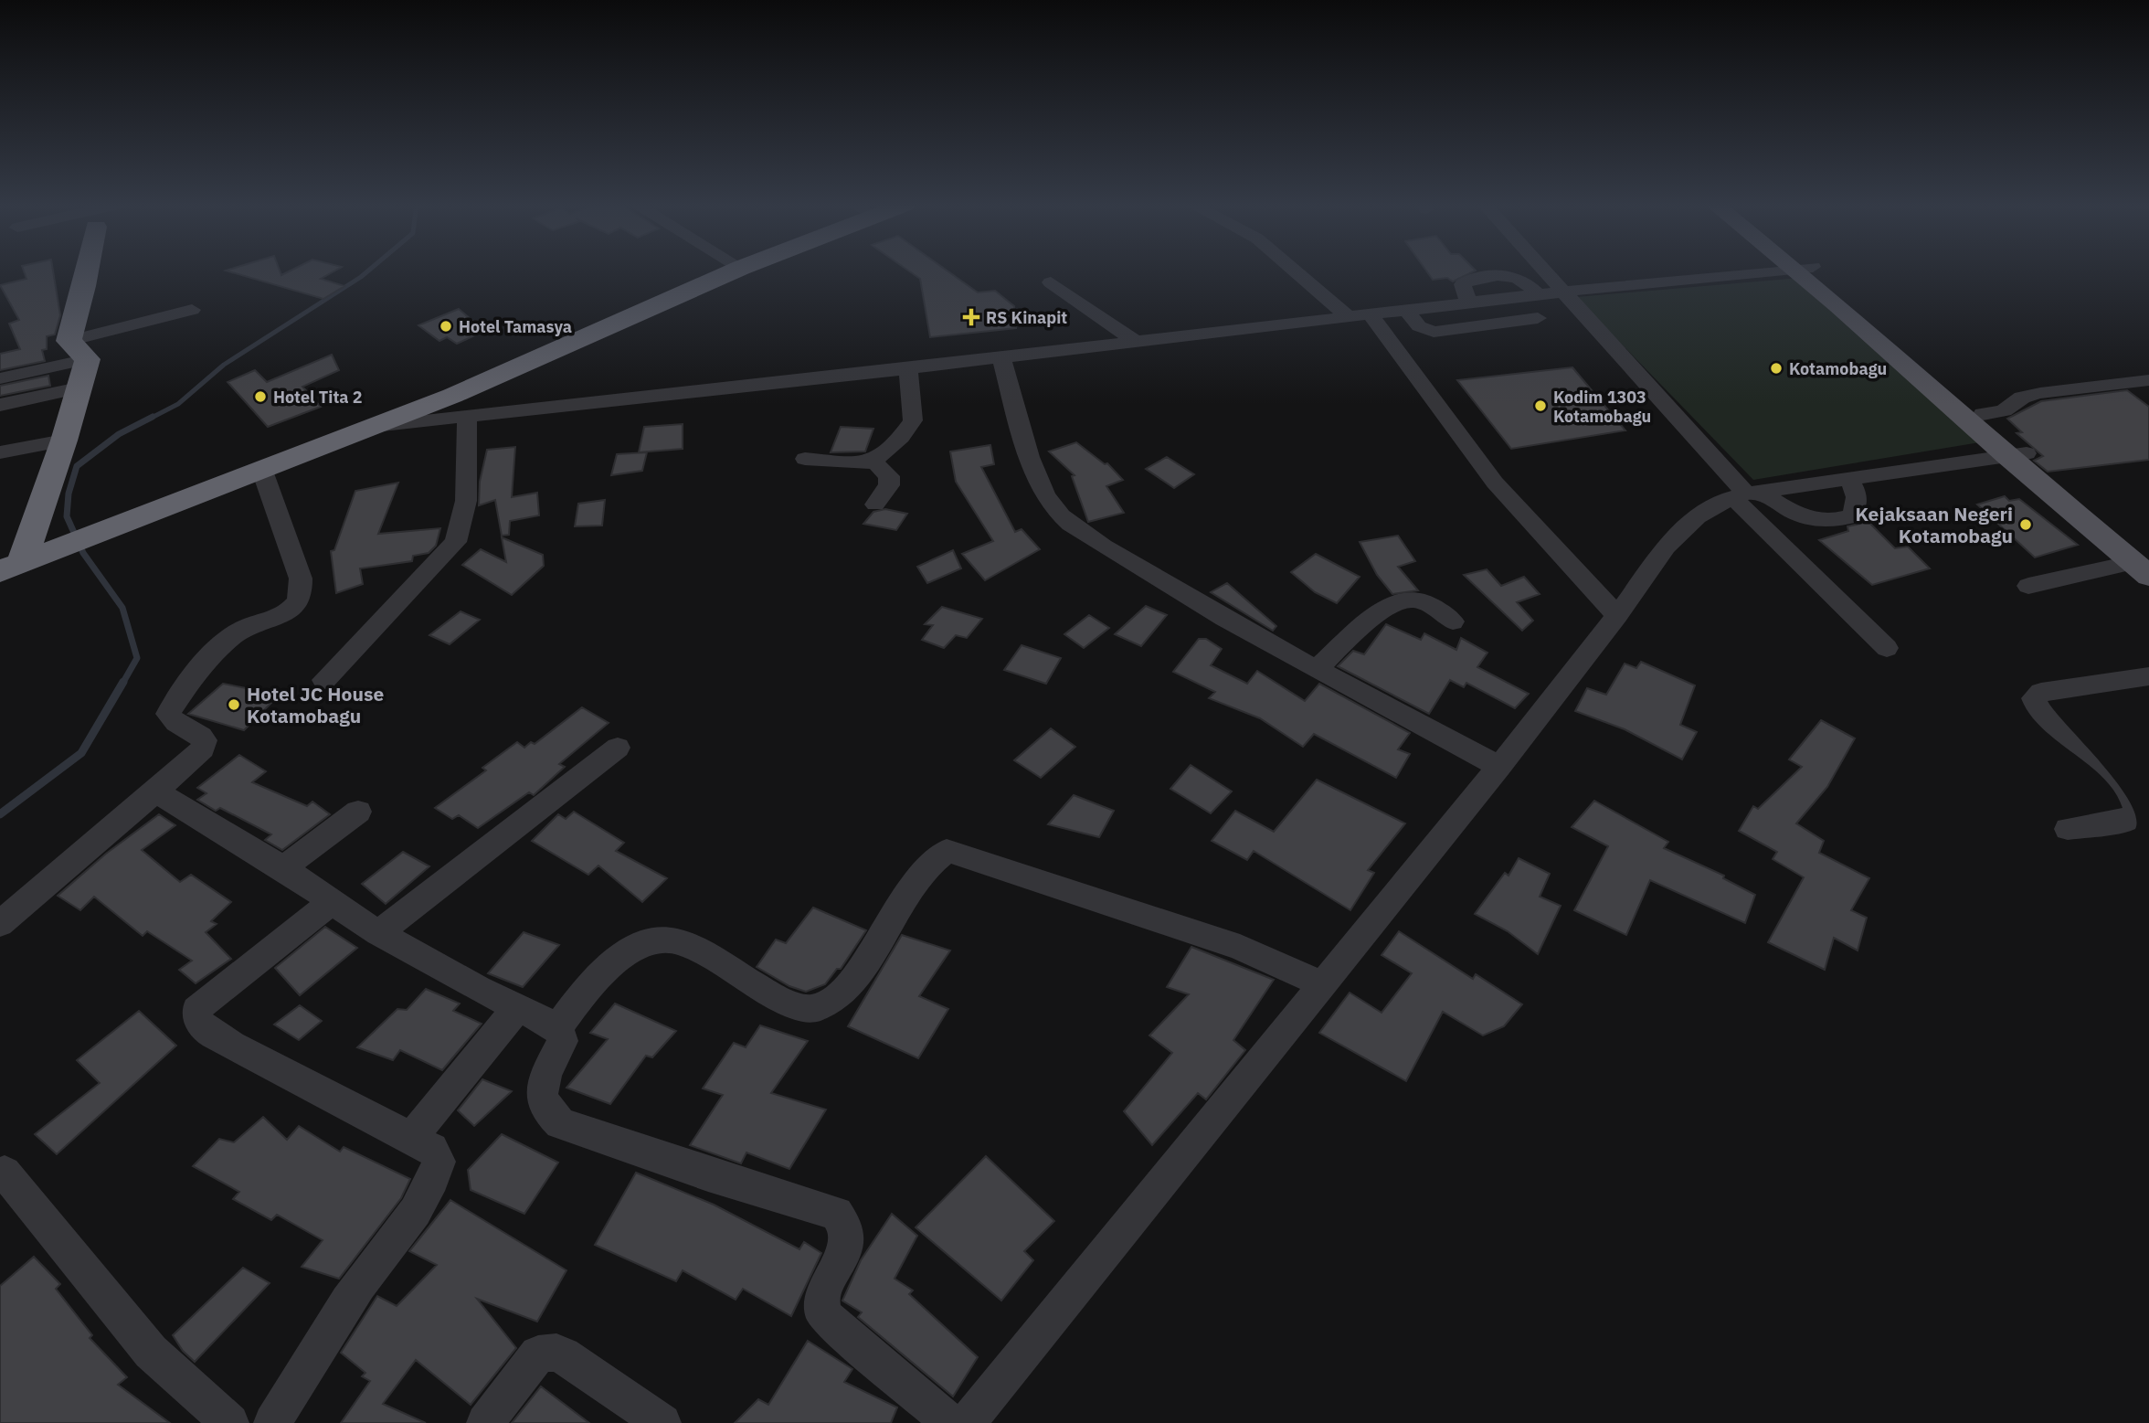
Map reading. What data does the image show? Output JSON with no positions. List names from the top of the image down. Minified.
{"places":{"health":["RS Kinapit"],"other":["Hotel Tamasya","Kotamobagu","Hotel Tita 2","Kodim 1303 Kotamobagu","Kejaksaan Negeri Kotamobagu","Hotel JC House Kotamobagu"]}}
